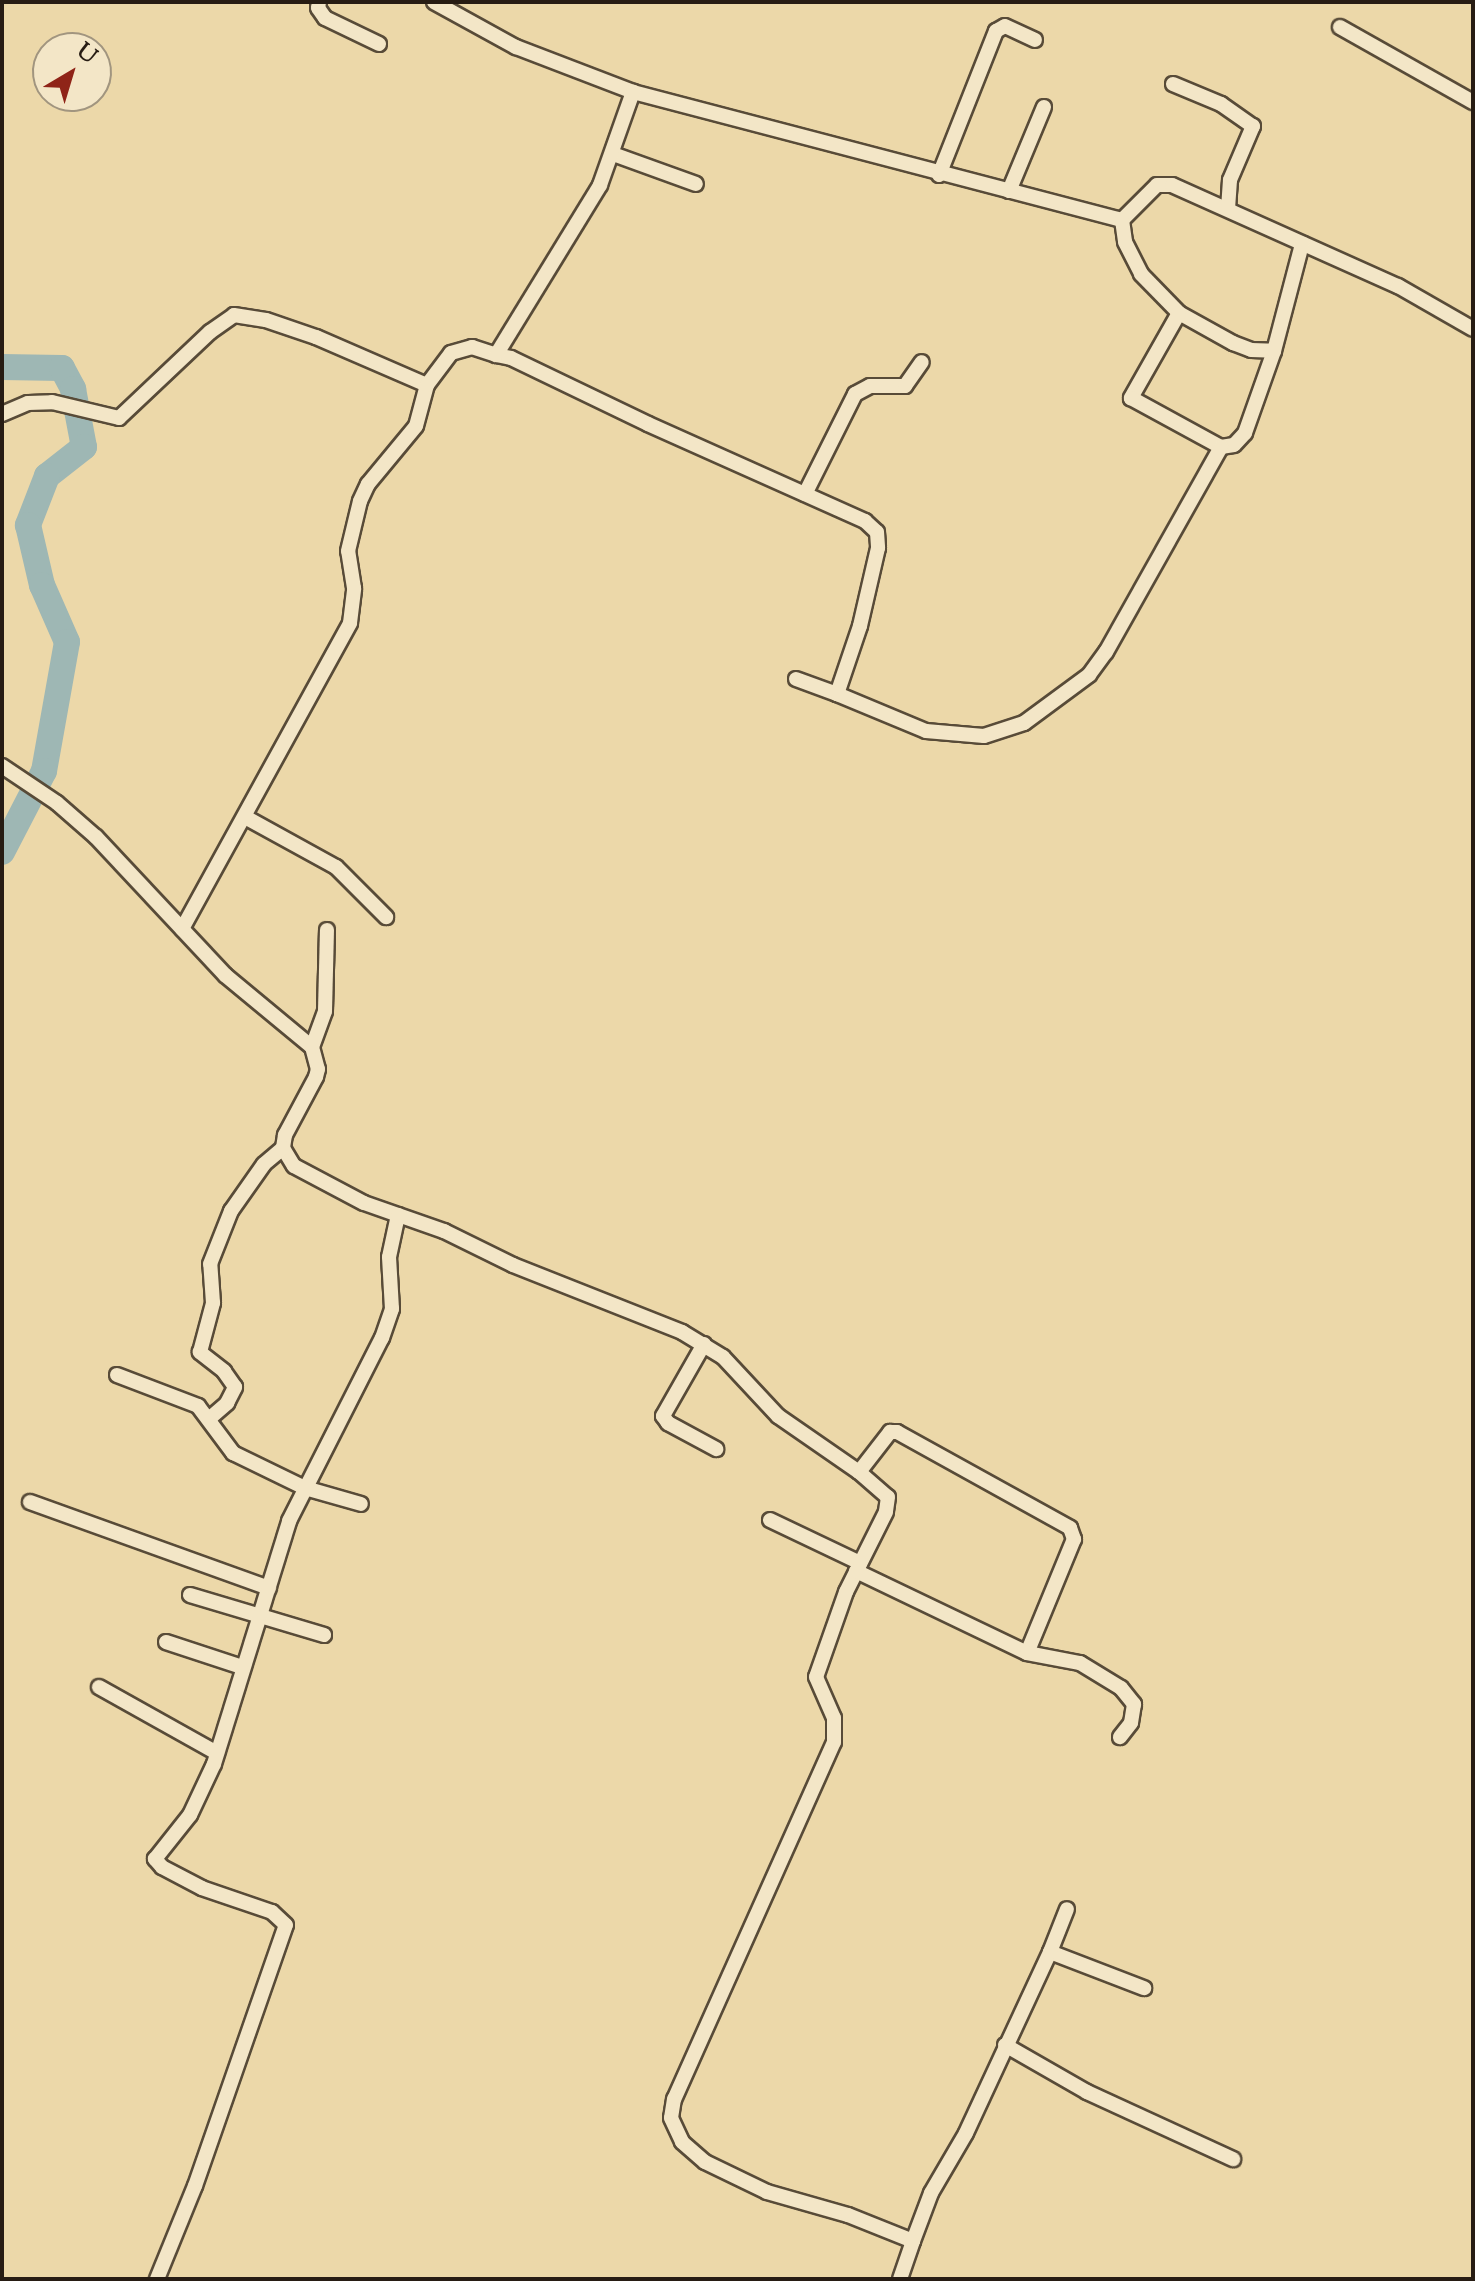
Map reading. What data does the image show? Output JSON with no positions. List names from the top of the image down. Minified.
{"north":"top right"}
